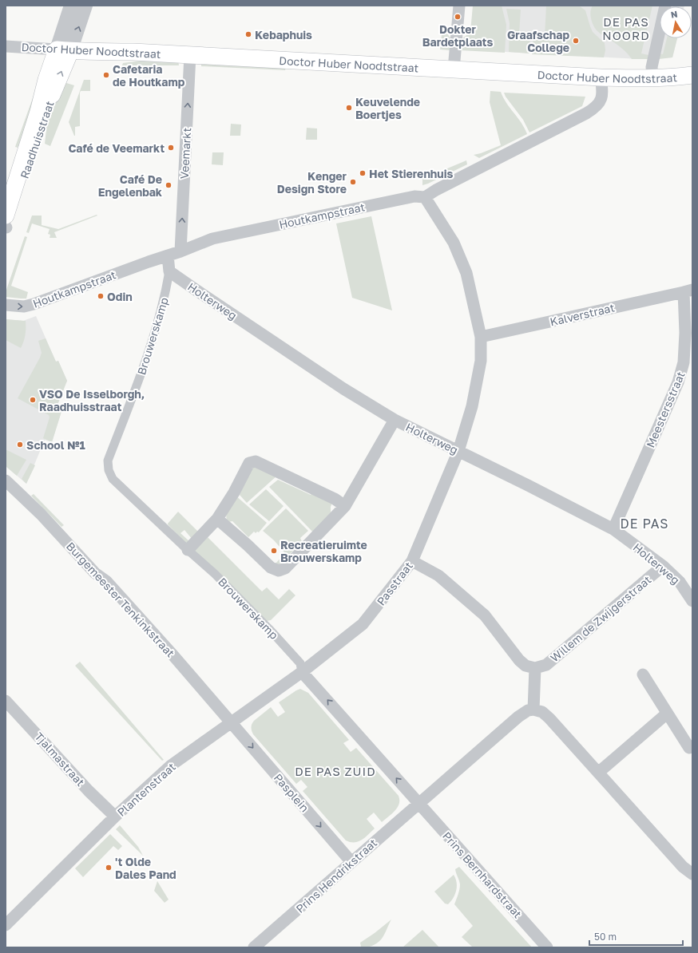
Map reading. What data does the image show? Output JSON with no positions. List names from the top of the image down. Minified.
{"streets":{"main road":["Doctor Huber Noodtstraat","Raadhuisstraat"],"street":["Veemarkt","Houtkampstraat","Holterweg","Kalverstraat","Brouwerskamp","Meestersstraat","Passtraat","Burgemeester Tenkinkstraat","Willem de Zwijgerstraat","Tjalmastraat","Plantenstraat","Pasplein","Prins Bernhardstraat","Prins Hendrikstraat"]},"crossings":[["Doctor Huber Noodtstraat","Raadhuisstraat"],["Doctor Huber Noodtstraat","Veemarkt"],["Veemarkt","Houtkampstraat"],["Houtkampstraat","Brouwerskamp"],["Houtkampstraat","Passtraat"],["Holterweg","Brouwerskamp"],["Holterweg","Meestersstraat"],["Holterweg","Passtraat"],["Holterweg","Willem de Zwijgerstraat"],["Kalverstraat","Meestersstraat"],["Kalverstraat","Passtraat"],["Brouwerskamp","Passtraat"],["Brouwerskamp","Plantenstraat"],["Passtraat","Plantenstraat"],["Burgemeester Tenkinkstraat","Plantenstraat"],["Burgemeester Tenkinkstraat","Pasplein"],["Tjalmastraat","Plantenstraat"],["Plantenstraat","Pasplein"],["Pasplein","Prins Hendrikstraat"],["Prins Bernhardstraat","Prins Hendrikstraat"]],"one_way":["Veemarkt","Houtkampstraat"],"districts":["DE PAS NOORD","DE PAS","DE PAS ZUID"],"places":["Dokter Bardetplaats","Kebaphuis","Graafschap College","Cafetaria de Houtkamp","Keuvelende Boertjes","Café de Veemarkt","Het Stierenhuis","Kenger Design Store","Café De Engelenbak","Odin","VSO De Isselborgh, Raadhuisstraat","School №1","Recreatieruimte Brouwerskamp","'t Olde Dales Pand"],"scale_bar":"50 m","north":"top"}
